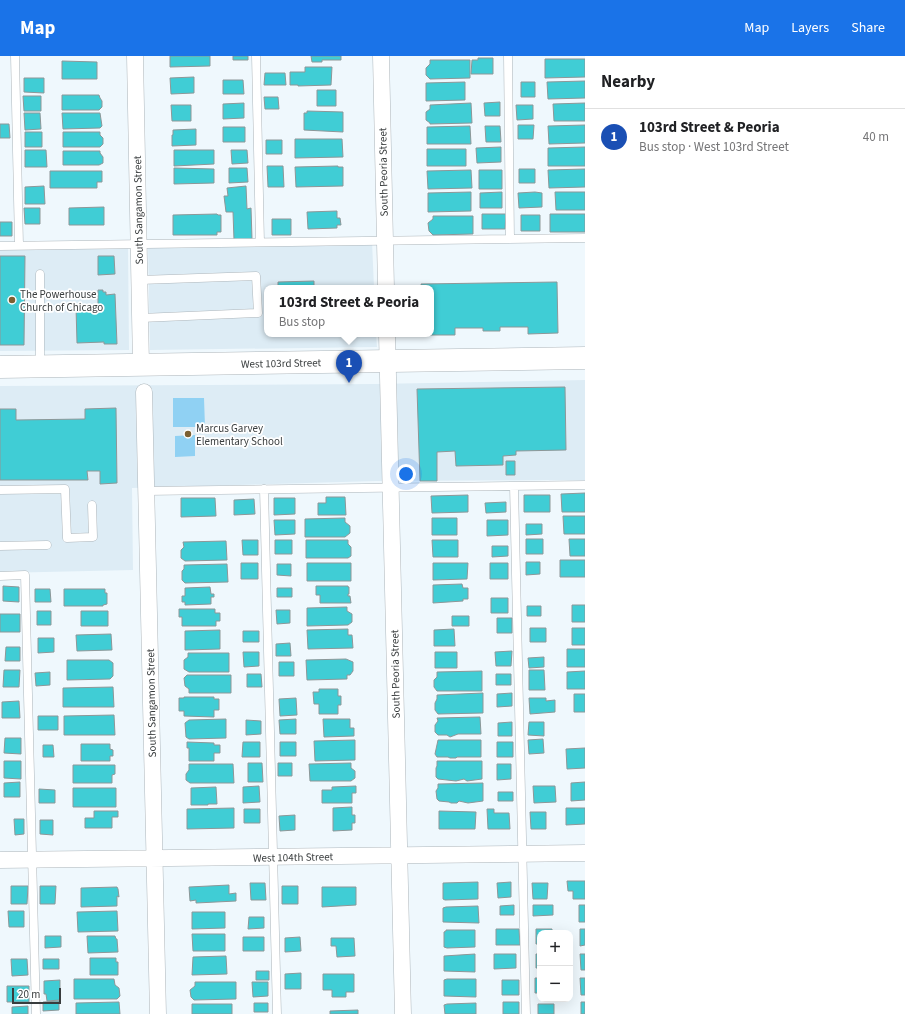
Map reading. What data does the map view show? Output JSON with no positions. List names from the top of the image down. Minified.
{"streets":{"main road":["West 103rd Street"],"street":["South Peoria Street","South Sangamon Street","West 104th Street"]},"crossings":[["South Peoria Street","West 103rd Street"],["South Peoria Street","West 104th Street"],["South Sangamon Street","West 103rd Street"],["South Sangamon Street","West 104th Street"]],"places":["The Powerhouse Church of Chicago","Marcus Garvey Elementary School"],"scale_bar":"20 m","page":{"header":"Map","nav":["Map","Layers","Share"],"heading":"Nearby","list":[{"mark":"1","name":"103rd Street & Peoria","note":"Bus stop · West 103rd Street","value":"40 m"}],"popup":["103rd Street & Peoria","Bus stop"],"pins":"1","map_buttons":["+","−"],"scale":"20 m"}}
